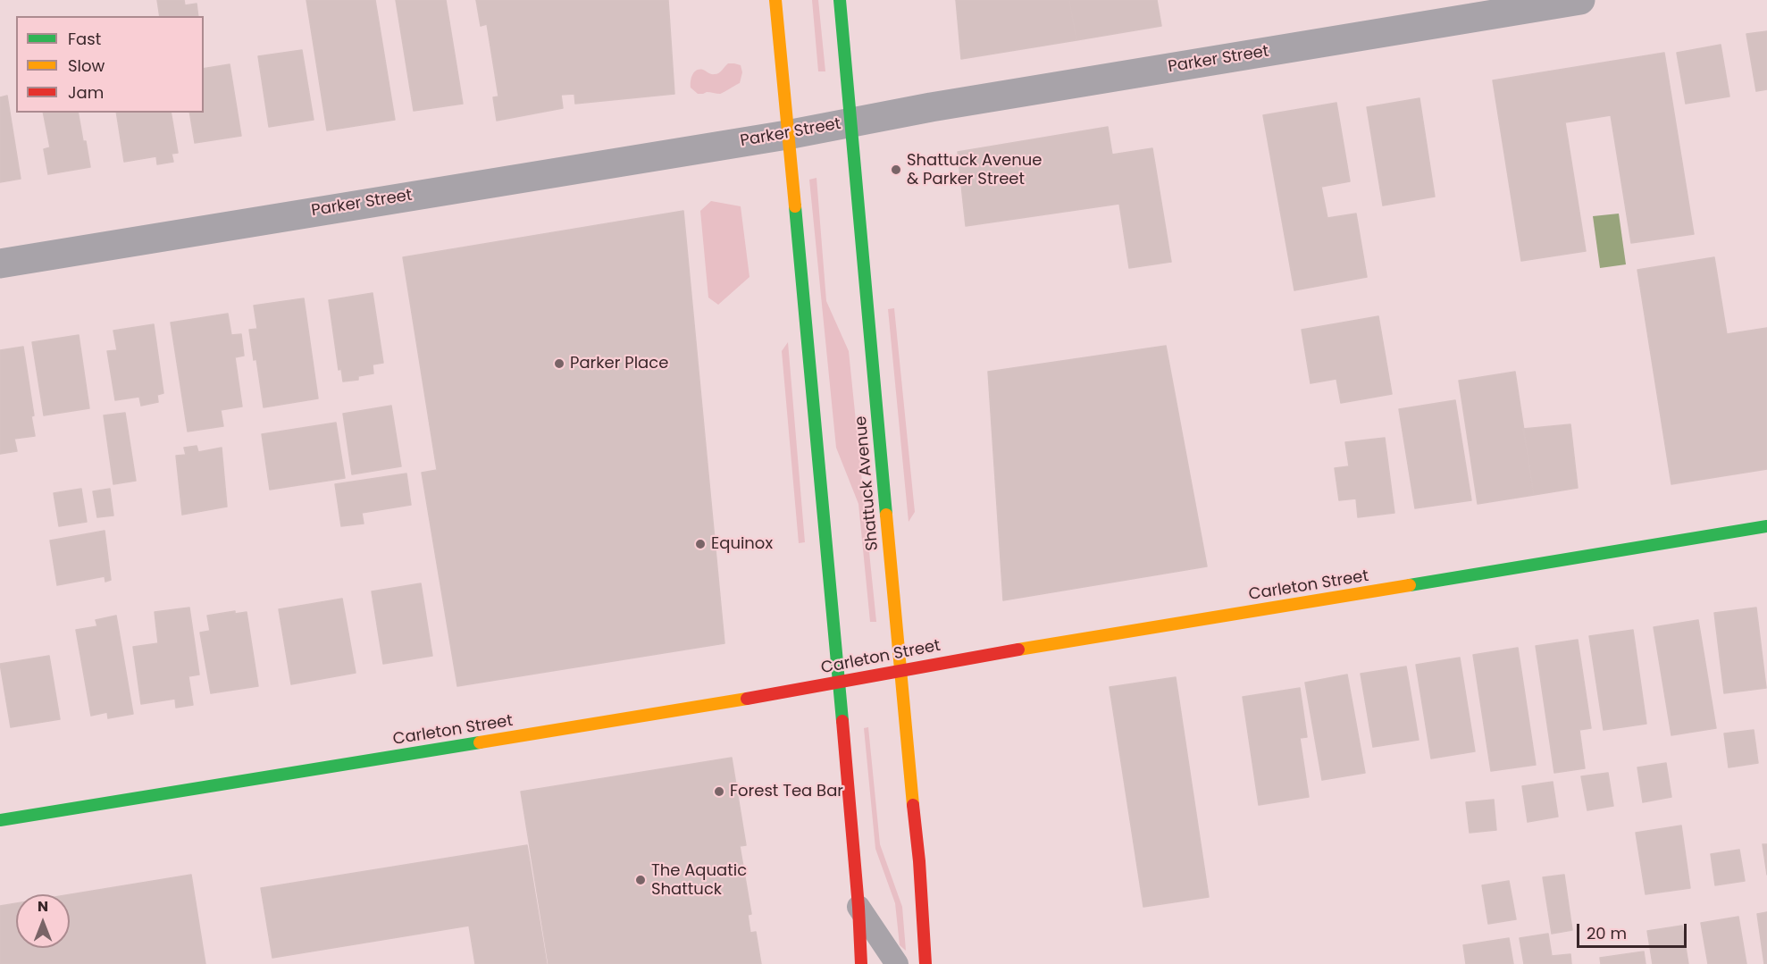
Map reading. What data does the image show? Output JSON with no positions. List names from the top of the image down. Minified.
{"streets":{"main road":["Shattuck Avenue","Carleton Street"],"street":["Parker Street"]},"crossings":[["Parker Street","Shattuck Avenue"],["Shattuck Avenue","Carleton Street"]],"places":["Shattuck Avenue & Parker Street","Parker Place","Equinox","Forest Tea Bar","The Aquatic Shattuck"],"legend":["Fast","Slow","Jam"],"scale_bar":"20 m","north":"top"}
